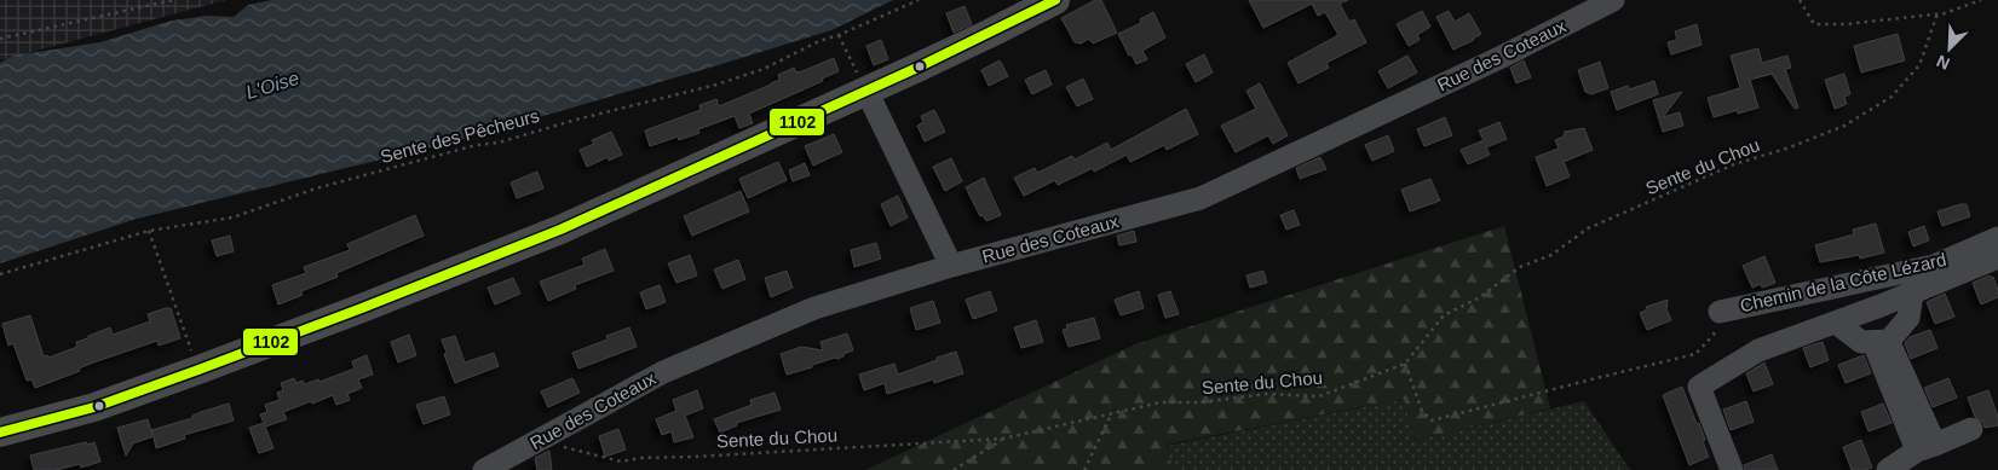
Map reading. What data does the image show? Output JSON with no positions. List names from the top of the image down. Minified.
{"streets":{"street":["Rue des Coteaux","Chemin de la Côte Lézard"],"path":["Sente des Pêcheurs","Sente du Chou"]},"crossings":[["Rue des Coteaux","Sente du Chou"]],"water":["L'Oise"],"lines":["transit line 1102"],"north":"bottom left"}
